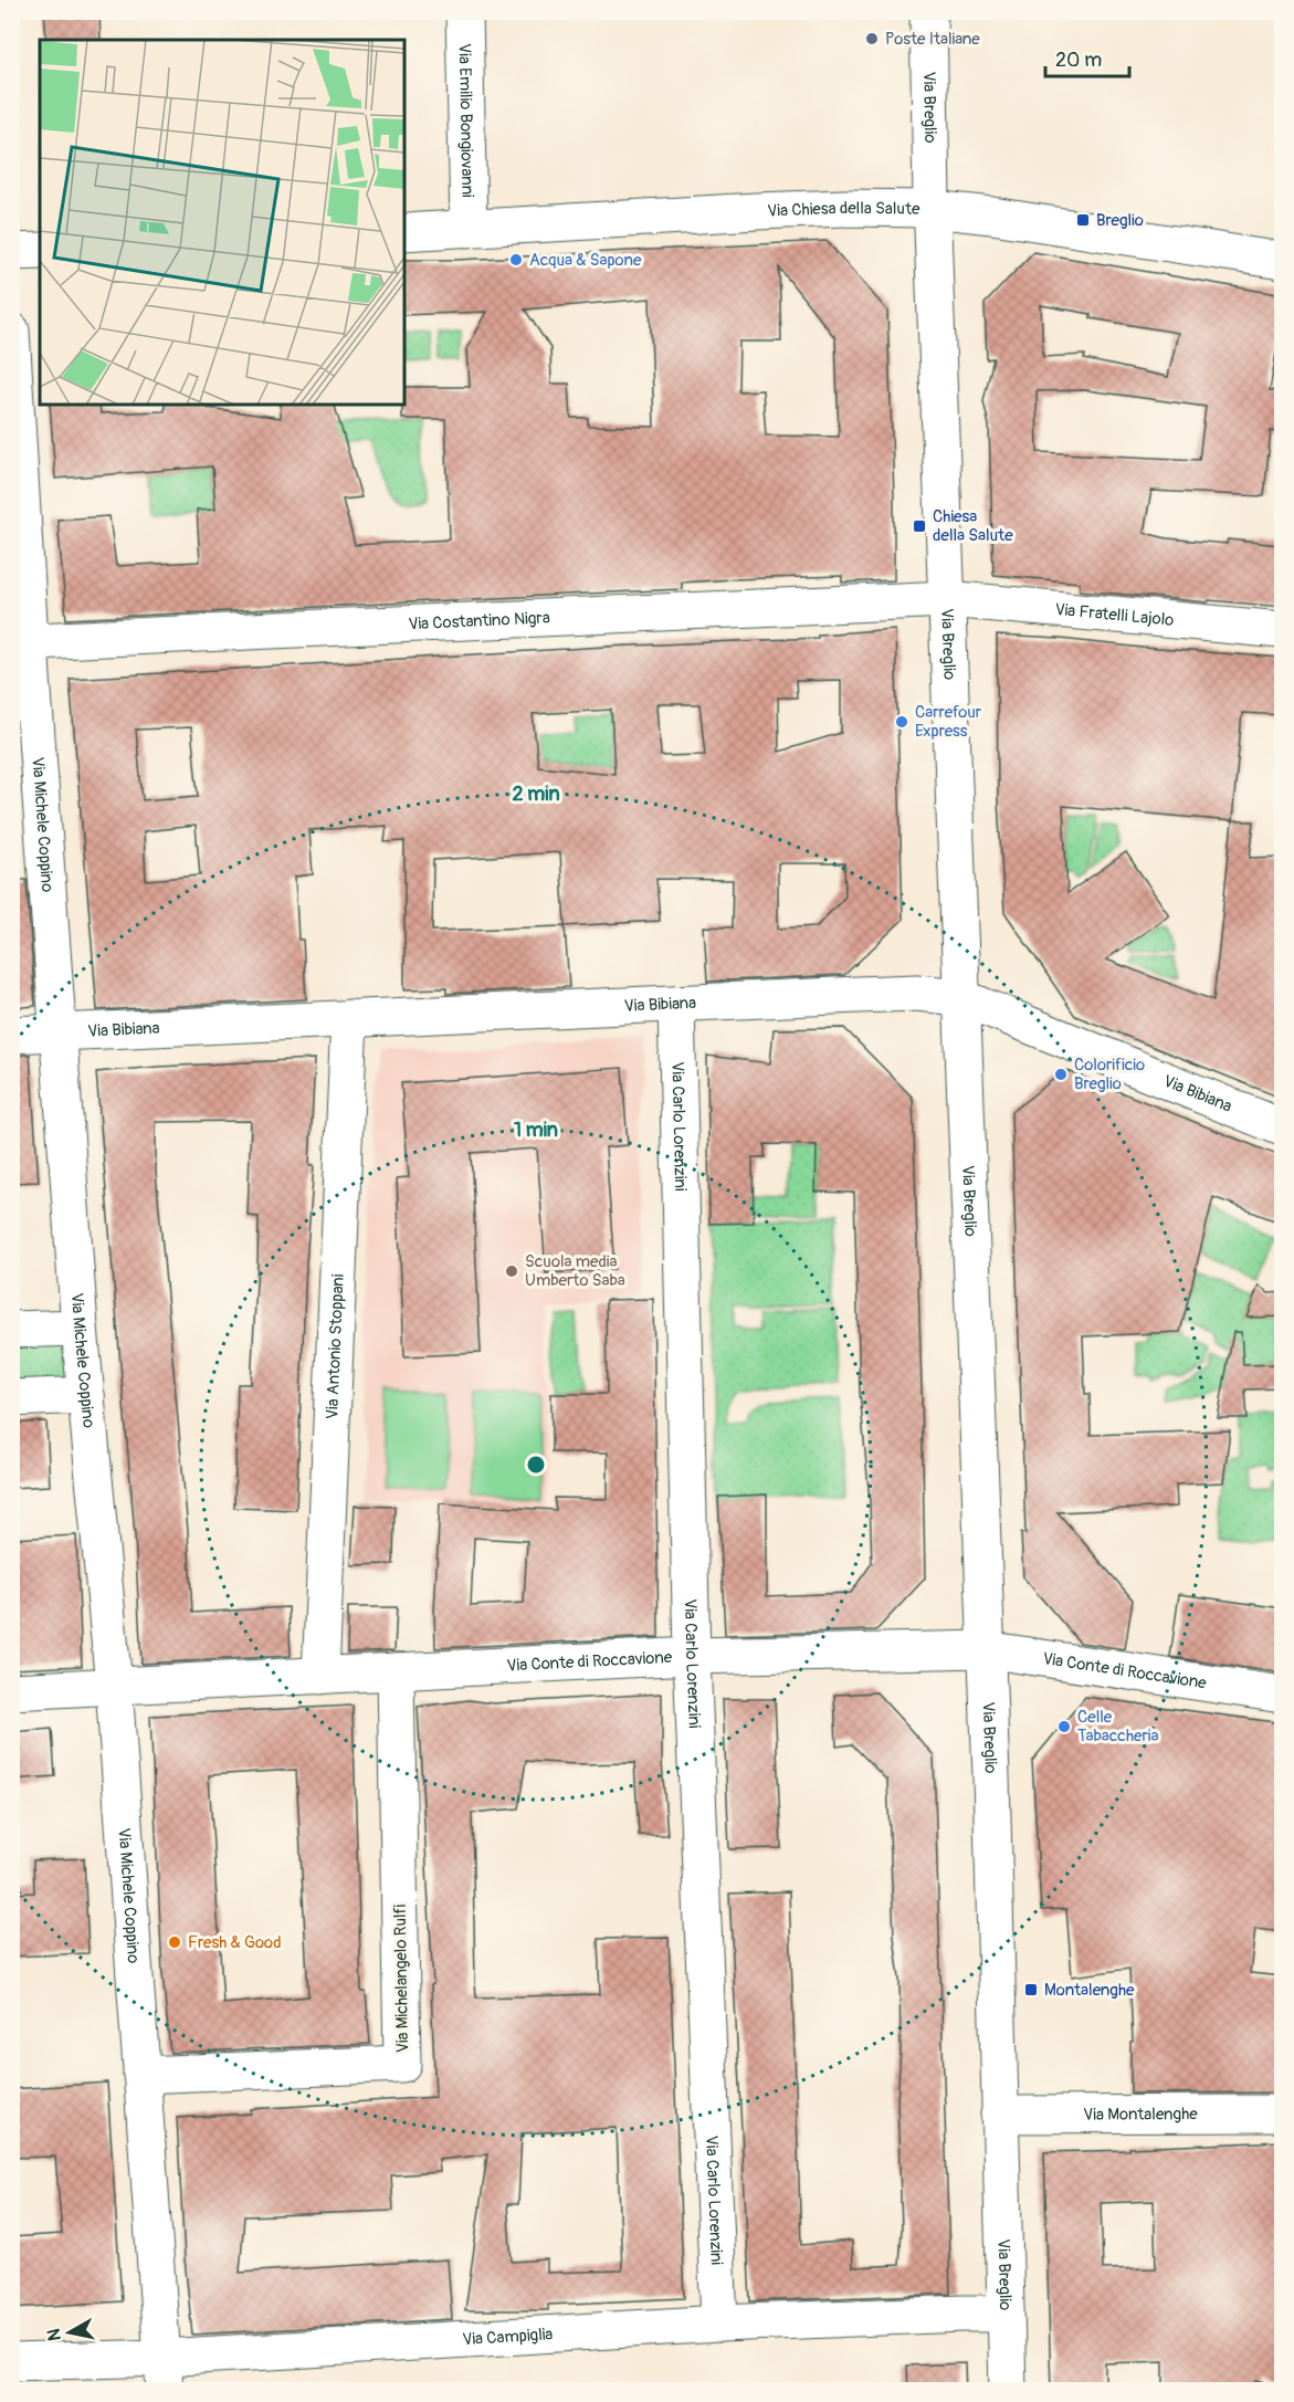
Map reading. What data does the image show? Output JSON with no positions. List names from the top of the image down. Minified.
{"streets":{"street":["Via Breglio","Via Emilio Bongiovanni","Via Chiesa della Salute","Via Fratelli Lajolo","Via Costantino Nigra","Via Michele Coppino","Via Bibiana","Via Carlo Lorenzini","Via Antonio Stoppani","Via Conte di Roccavione","Via Michelangelo Rulfi","Via Montalenghe","Via Campiglia"]},"crossings":[["Via Breglio","Via Chiesa della Salute"],["Via Breglio","Via Fratelli Lajolo"],["Via Breglio","Via Costantino Nigra"],["Via Breglio","Via Bibiana"],["Via Breglio","Via Conte di Roccavione"],["Via Breglio","Via Montalenghe"],["Via Breglio","Via Campiglia"],["Via Emilio Bongiovanni","Via Chiesa della Salute"],["Via Fratelli Lajolo","Via Costantino Nigra"],["Via Costantino Nigra","Via Michele Coppino"],["Via Michele Coppino","Via Bibiana"],["Via Michele Coppino","Via Conte di Roccavione"],["Via Michele Coppino","Via Michelangelo Rulfi"],["Via Michele Coppino","Via Campiglia"],["Via Bibiana","Via Carlo Lorenzini"],["Via Bibiana","Via Antonio Stoppani"],["Via Carlo Lorenzini","Via Conte di Roccavione"],["Via Carlo Lorenzini","Via Campiglia"],["Via Antonio Stoppani","Via Conte di Roccavione"],["Via Conte di Roccavione","Via Michelangelo Rulfi"]],"places":{"other":["Poste Italiane","Acqua & Sapone","Carrefour Express","Colorificio Breglio","Scuola media Umberto Saba","Celle Tabaccheria","Fresh & Good"],"transit":["Breglio","Chiesa della Salute","Montalenghe"]},"scale_bar":"20 m","north":"left","rings":["2 min","1 min"]}
